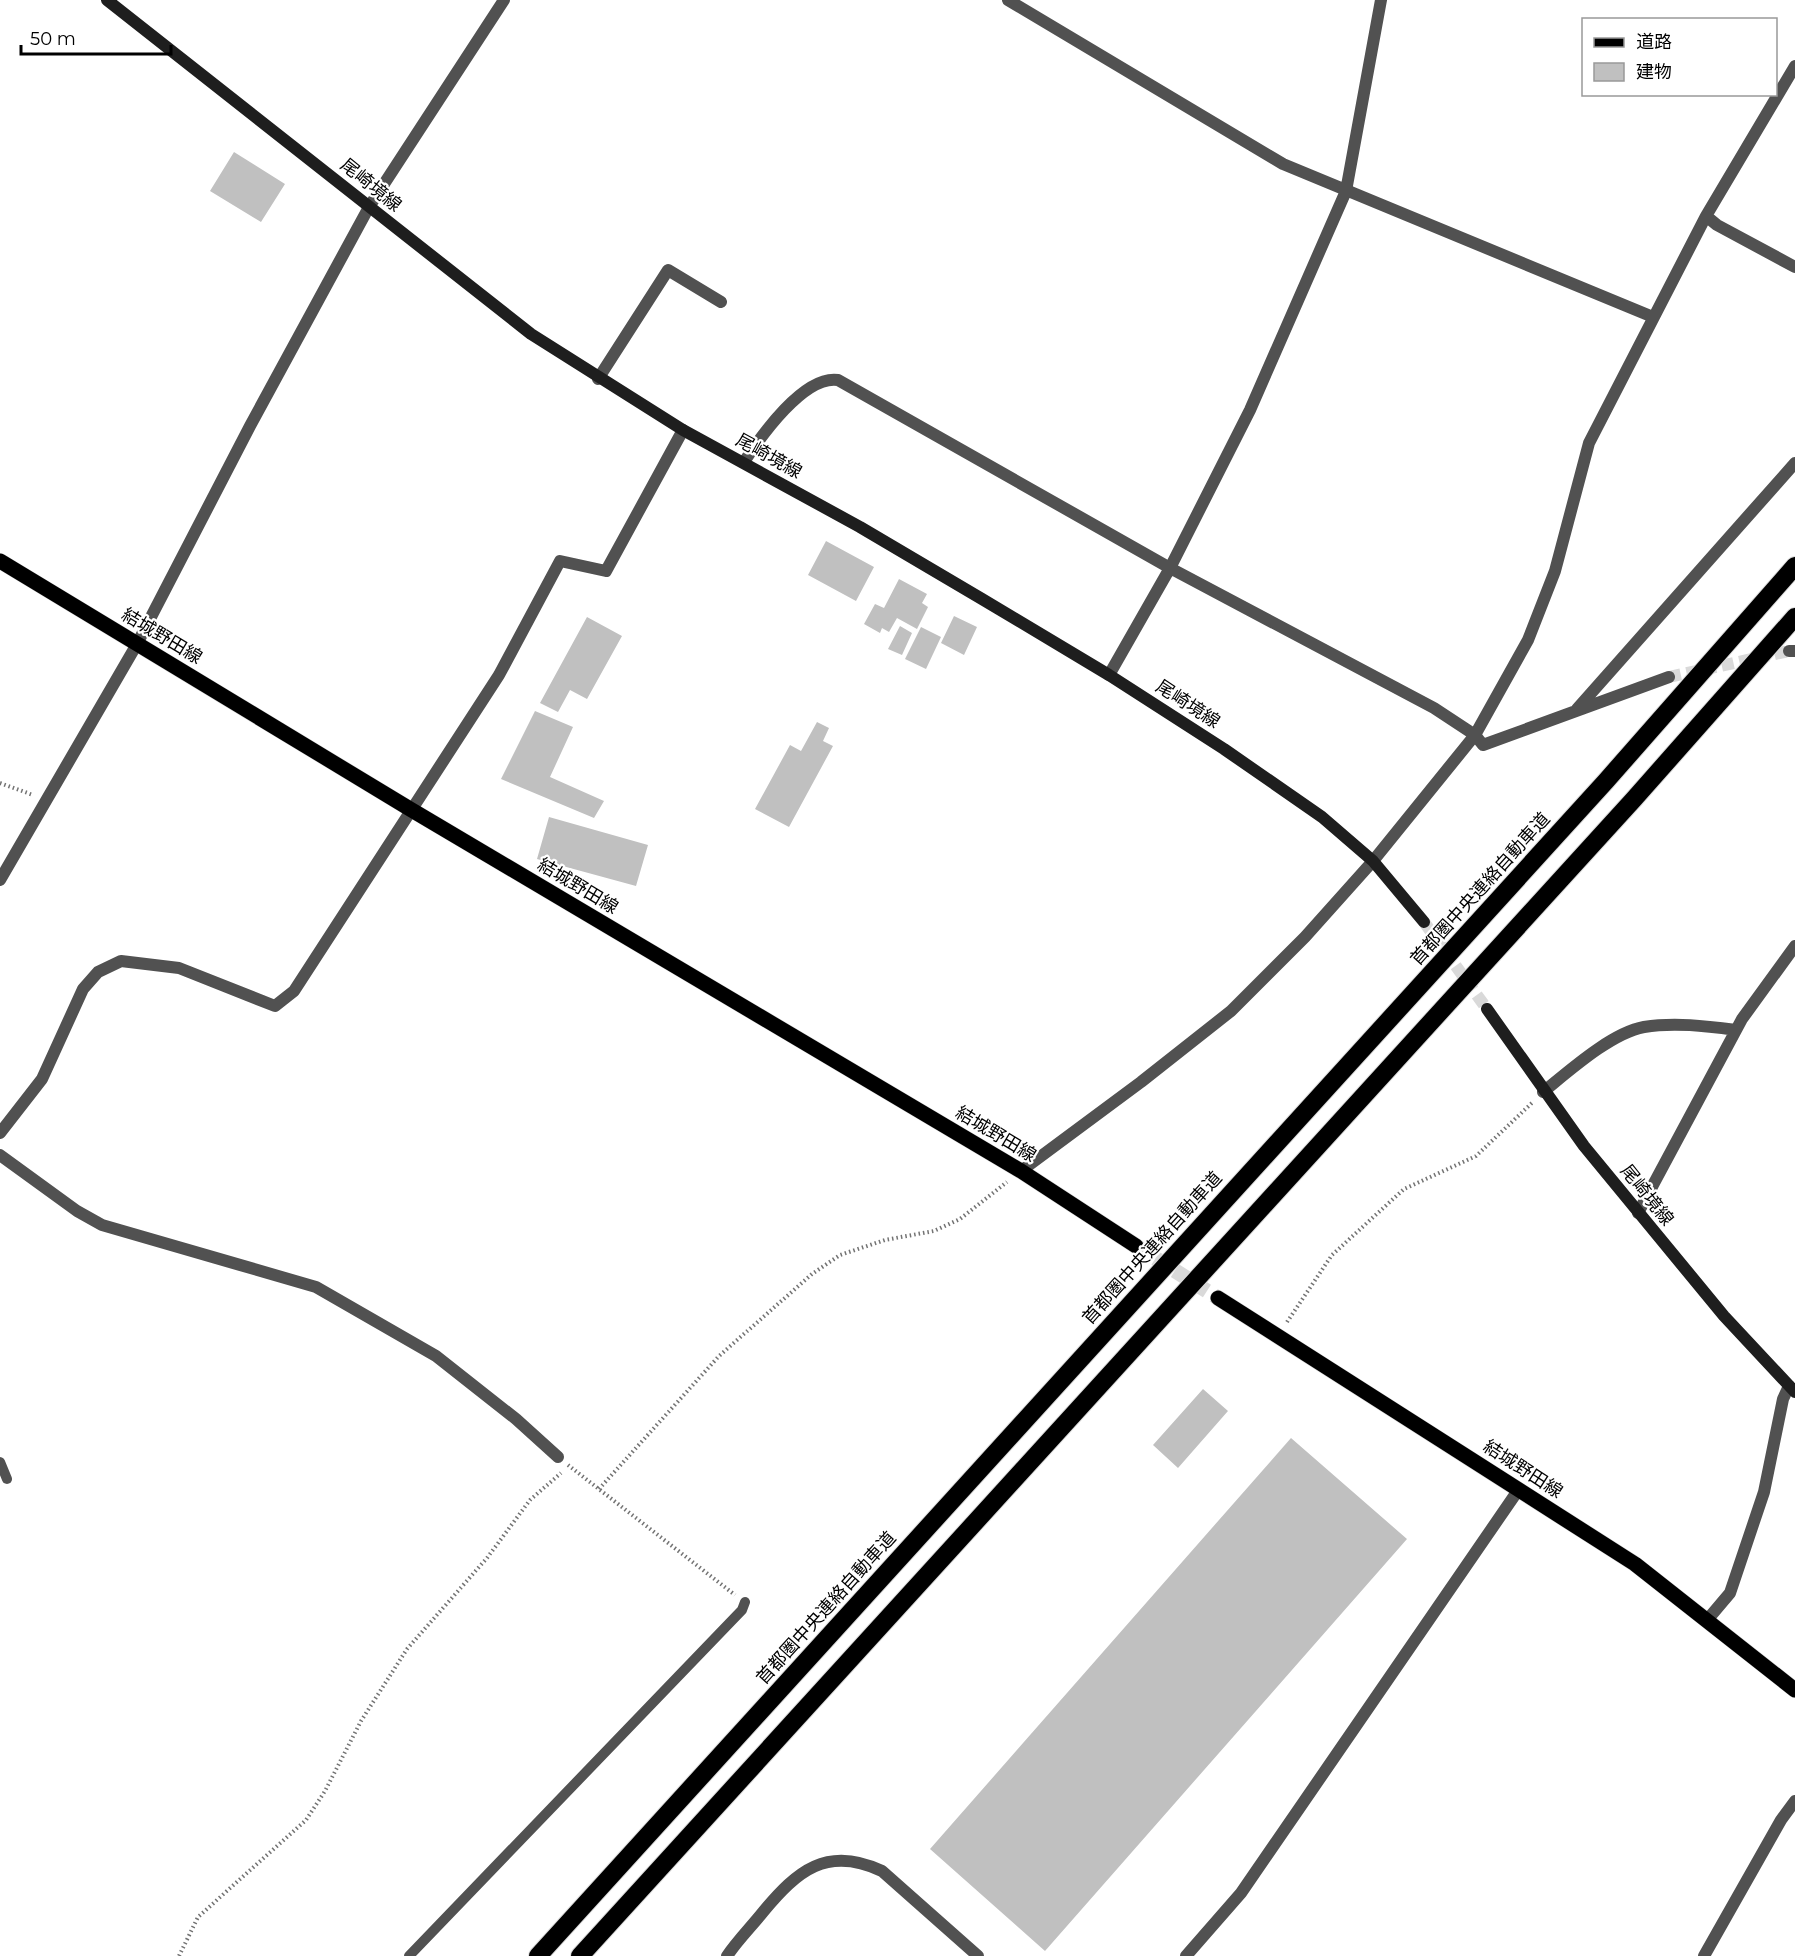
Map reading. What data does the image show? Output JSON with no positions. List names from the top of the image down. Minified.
{"streets":{"highway":["首都圏中央連絡自動車道"],"main road":["尾崎境線","結城野田線"]},"legend":["道路","建物"],"scale_bar":"50 m"}
